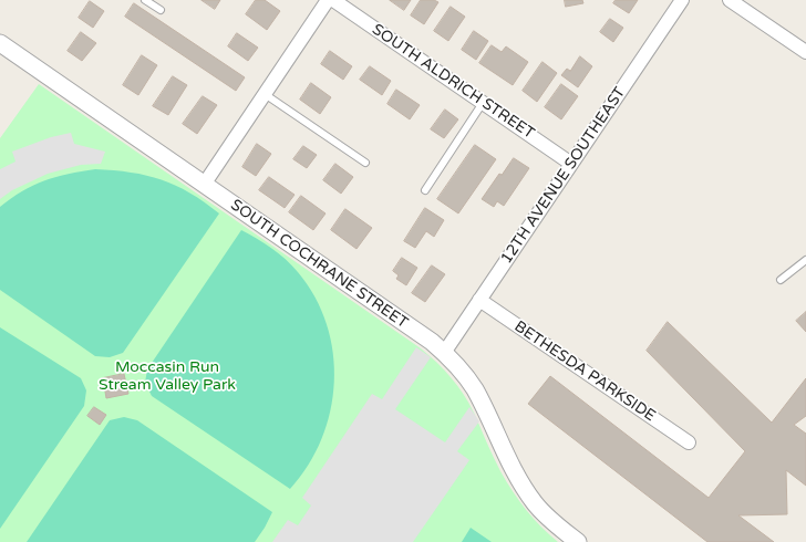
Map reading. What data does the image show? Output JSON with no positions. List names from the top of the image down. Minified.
{"streets":{"street":["SOUTH ALDRICH STREET","12TH AVENUE SOUTHEAST","SOUTH COCHRANE STREET","BETHESDA PARKSIDE"]},"crossings":[["SOUTH ALDRICH STREET","12TH AVENUE SOUTHEAST"],["12TH AVENUE SOUTHEAST","SOUTH COCHRANE STREET"],["12TH AVENUE SOUTHEAST","BETHESDA PARKSIDE"]],"parks":["Moccasin Run Stream Valley Park"]}
